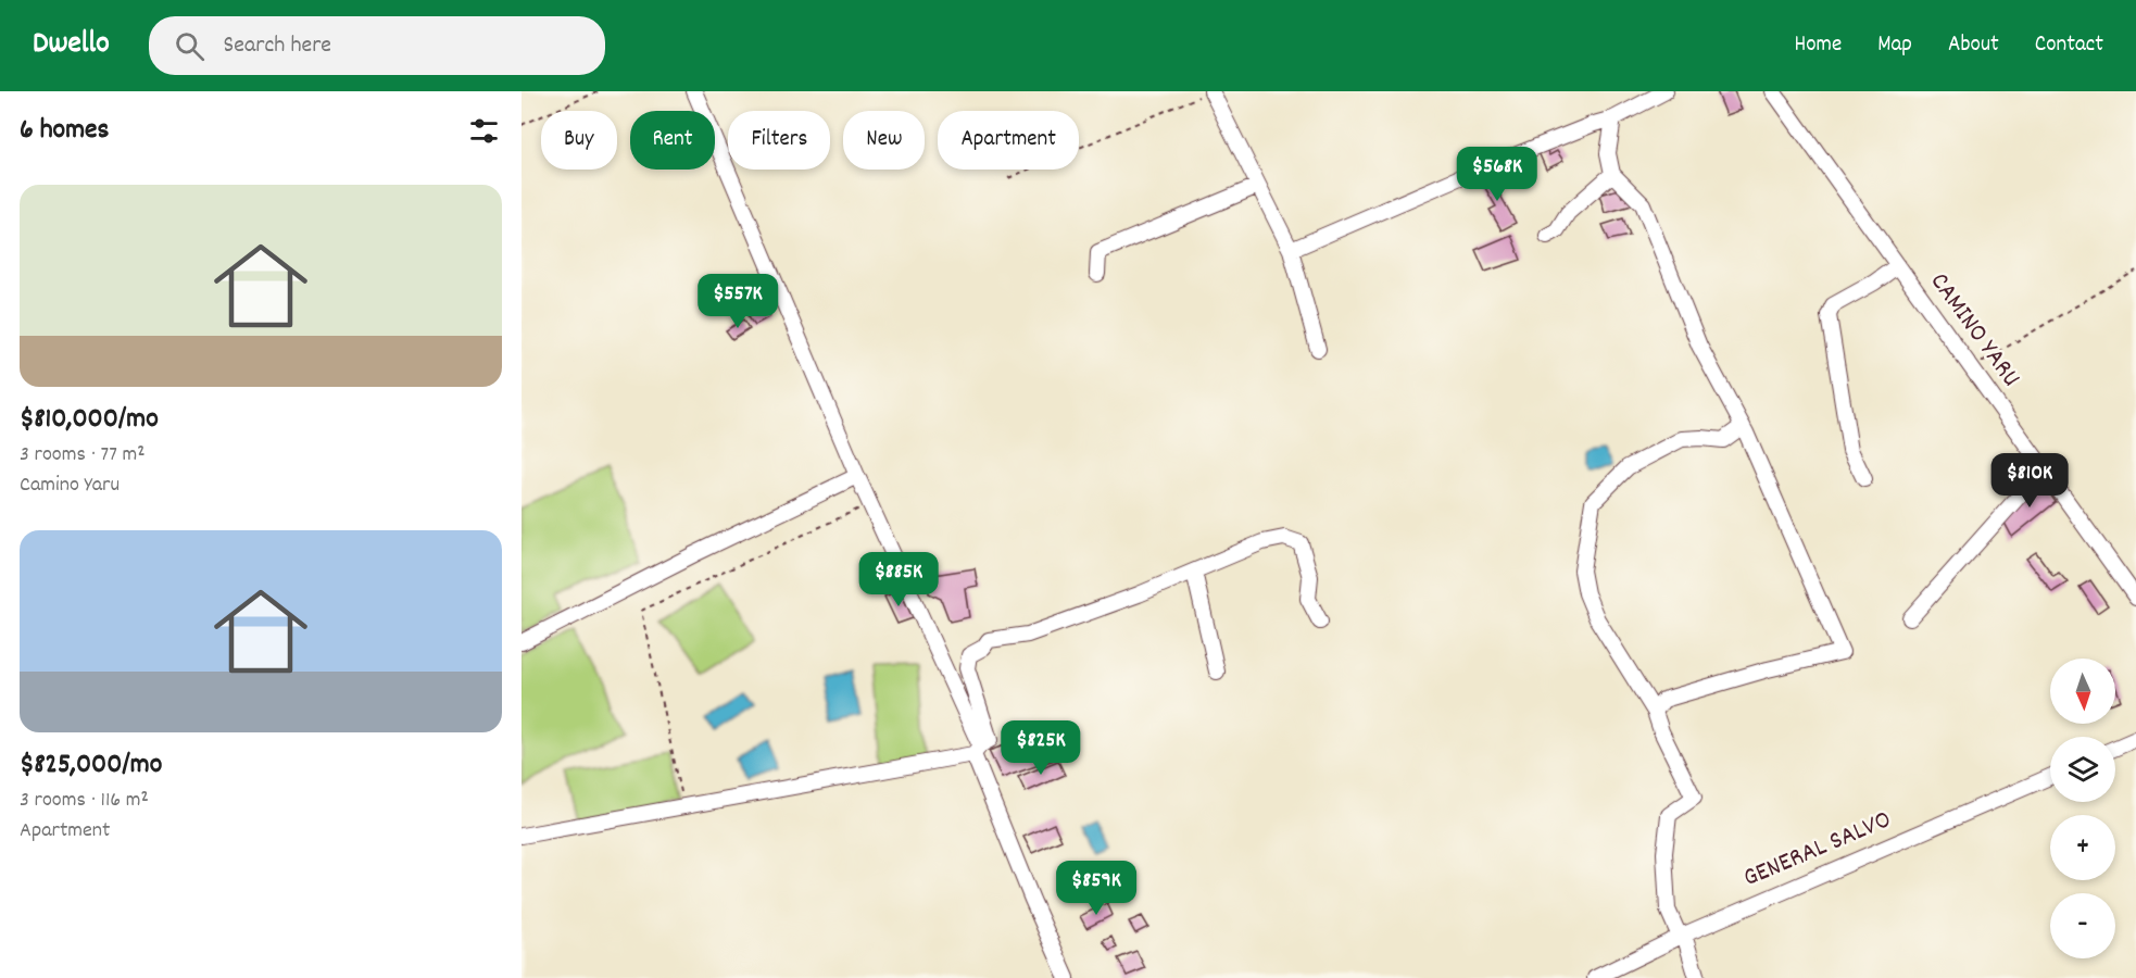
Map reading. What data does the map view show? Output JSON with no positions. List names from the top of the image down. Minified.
{"streets":{"street":["CAMINO YARU","GENERAL SALVO"]},"north":"bottom","page":{"header":"Dwello","search":"Search here","nav":["Home","Map","About","Contact"],"heading":"6 homes","chip":["Buy","Rent","Filters","New","Apartment"],"price":["$568K","$557K","$810K","$885K","$825K","$859K"],"list":[{"name":"$810,000/mo","note":"3 rooms · 77 m² · Camino Yaru"},{"name":"$825,000/mo","note":"3 rooms · 116 m² · Apartment"}],"map_buttons":["+","−"]}}
